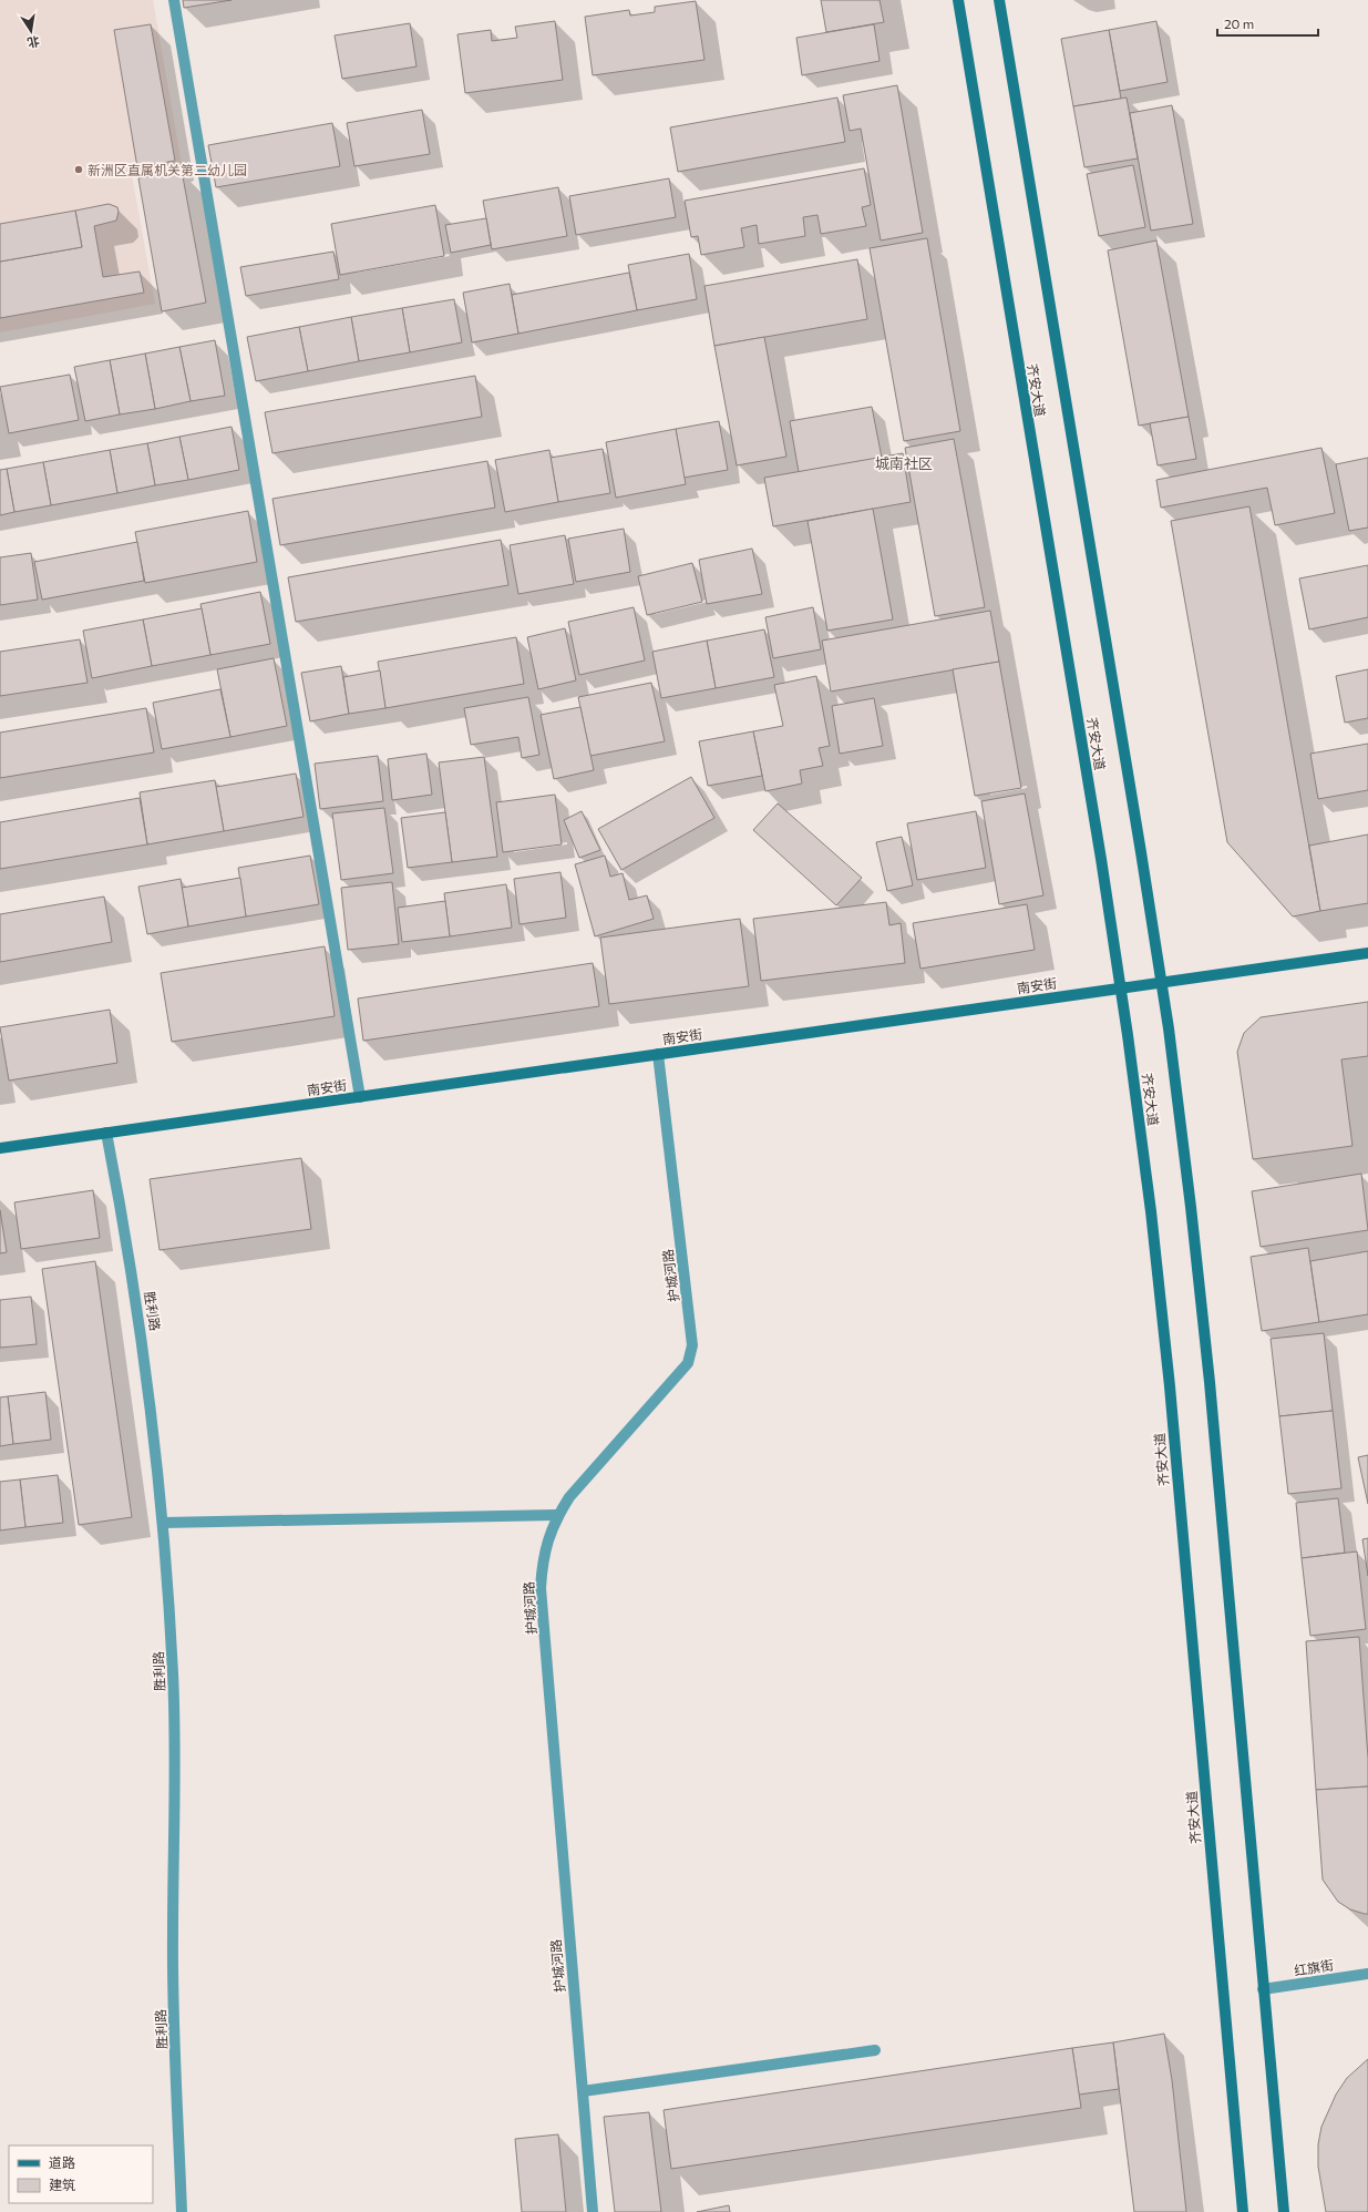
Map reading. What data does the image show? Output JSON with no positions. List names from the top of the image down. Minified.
{"streets":{"main road":["齐安大道","南安街"],"street":["护城河路","胜利路","红旗街"]},"crossings":[["齐安大道","南安街"],["齐安大道","红旗街"],["南安街","护城河路"],["南安街","胜利路"]],"districts":["城南社区"],"places":["新洲区直属机关第二幼儿园"],"legend":["道路","建筑"],"scale_bar":"20 m","north":"bottom"}
